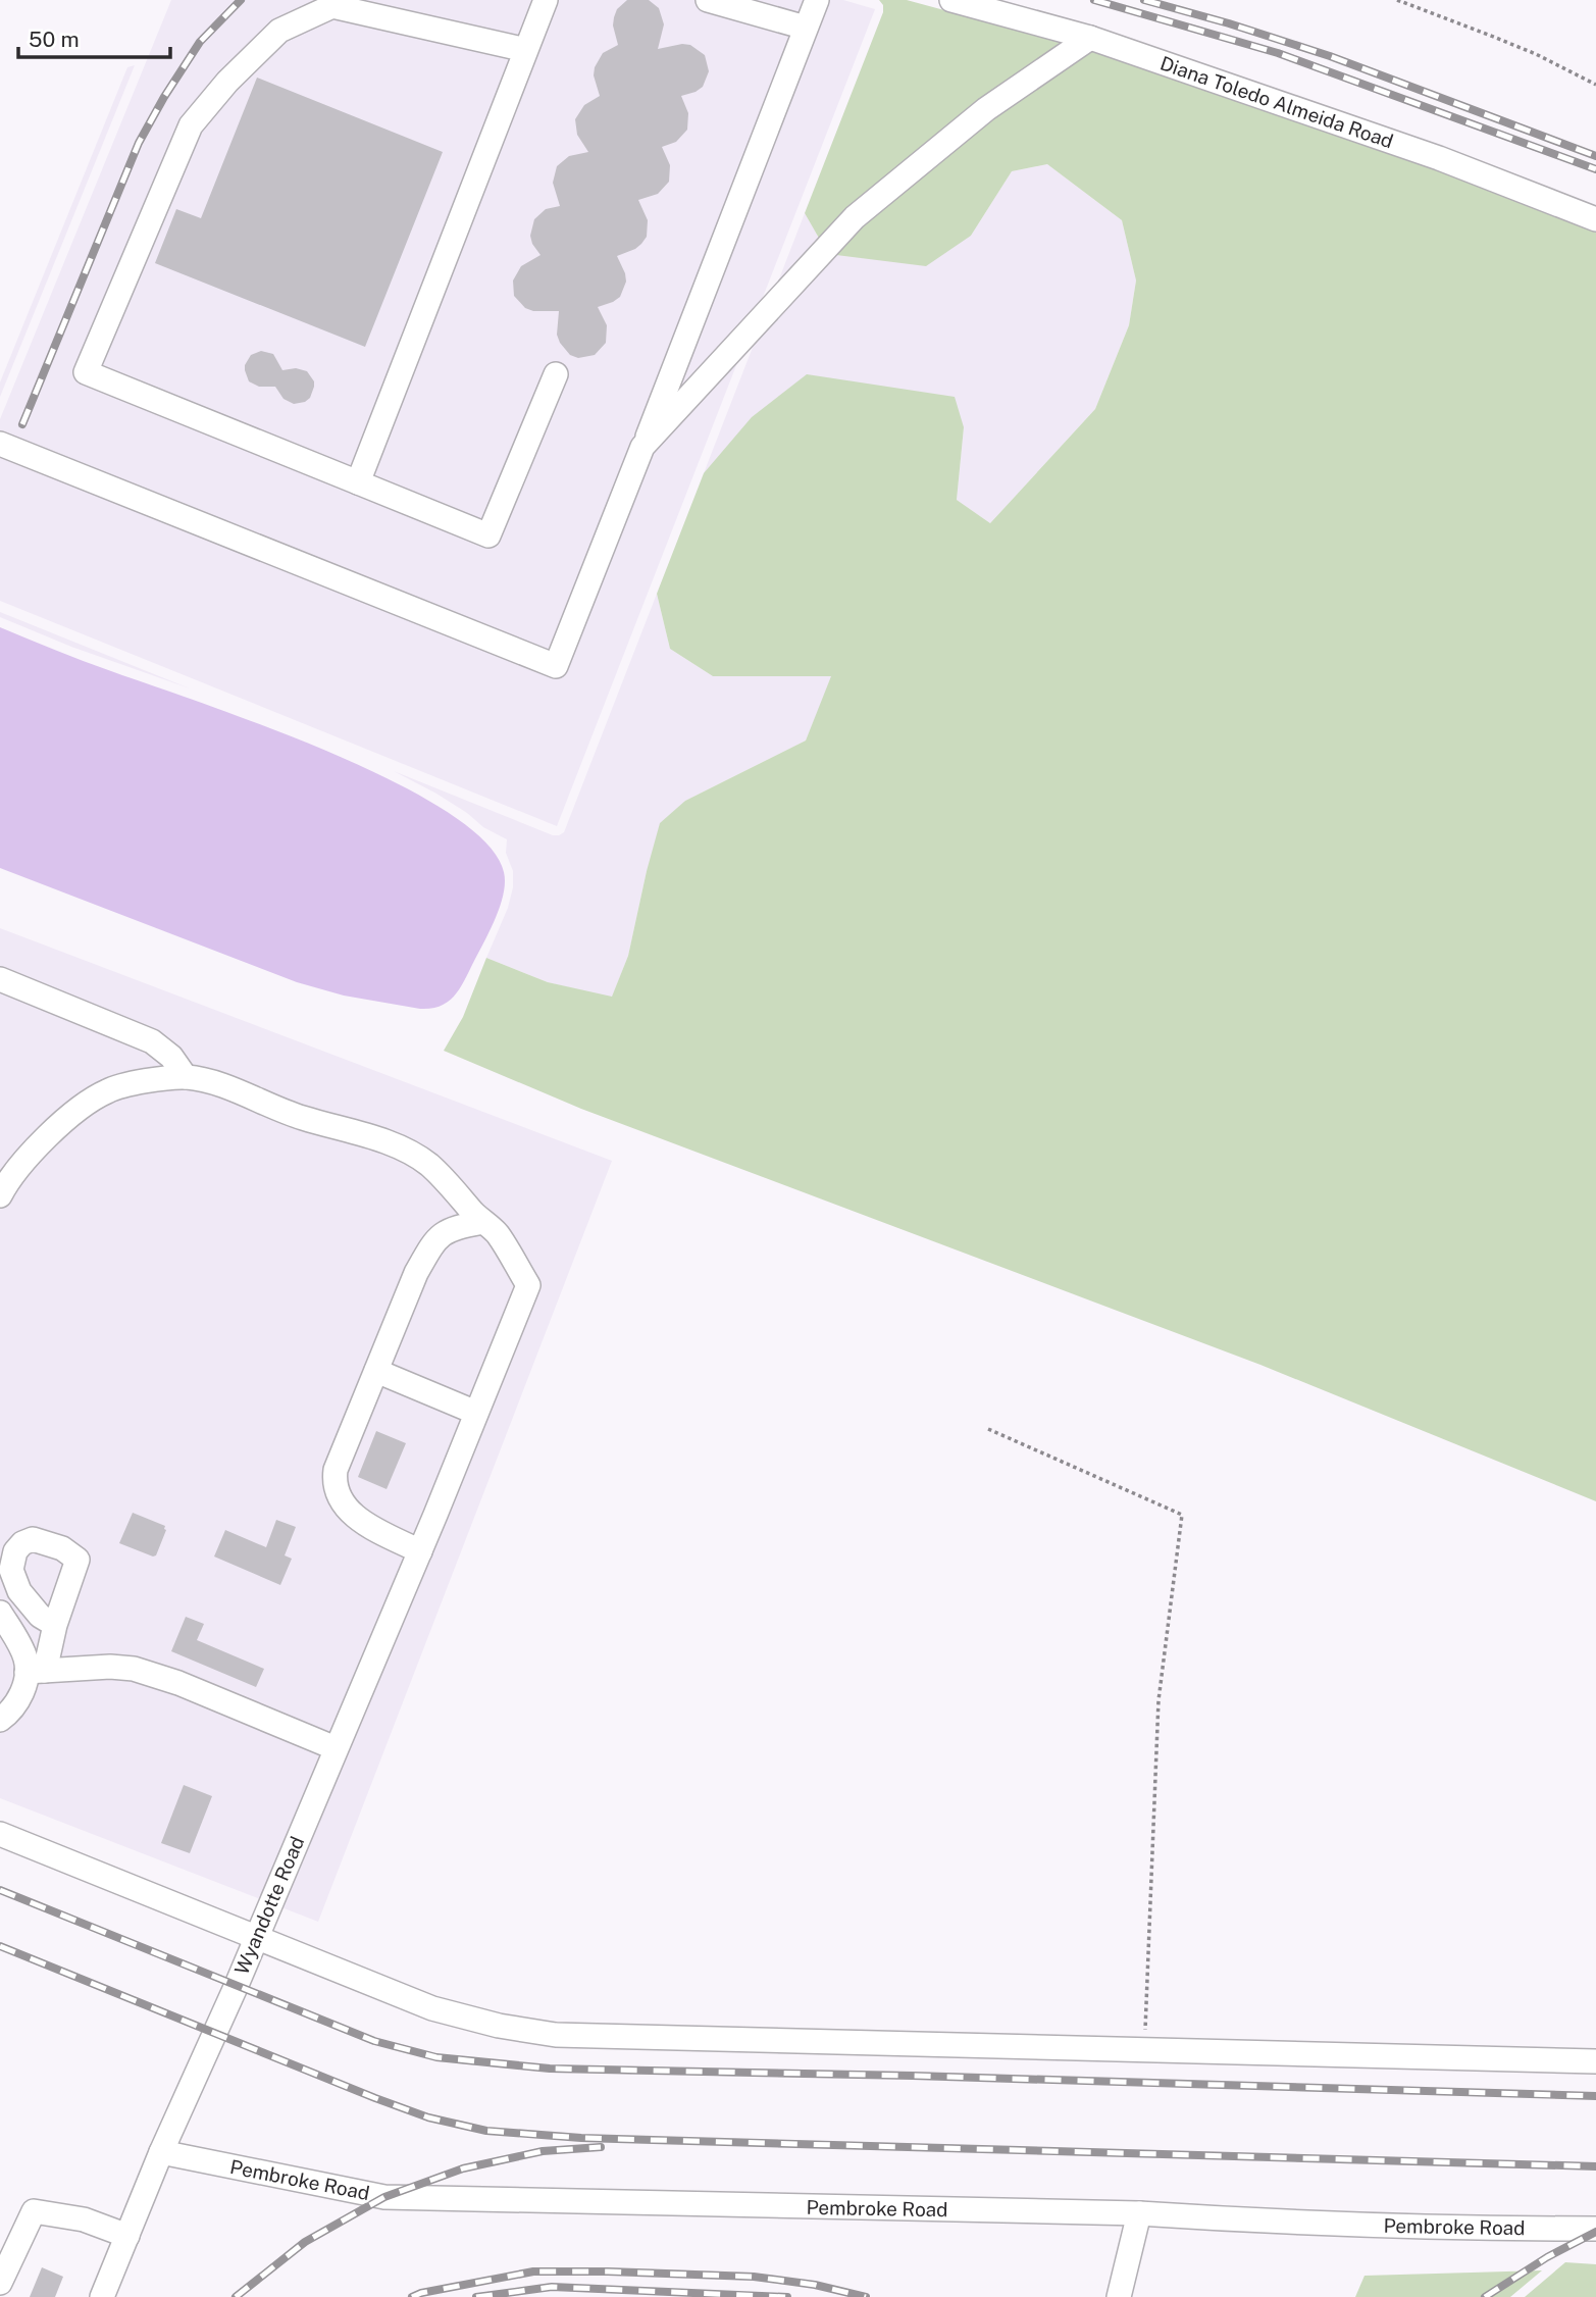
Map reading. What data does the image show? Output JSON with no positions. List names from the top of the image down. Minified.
{"streets":{"street":["Diana Toledo Almeida Road","Wyandotte Road","Pembroke Road"]},"crossings":[["Wyandotte Road","Pembroke Road"]],"scale_bar":"50 m"}
